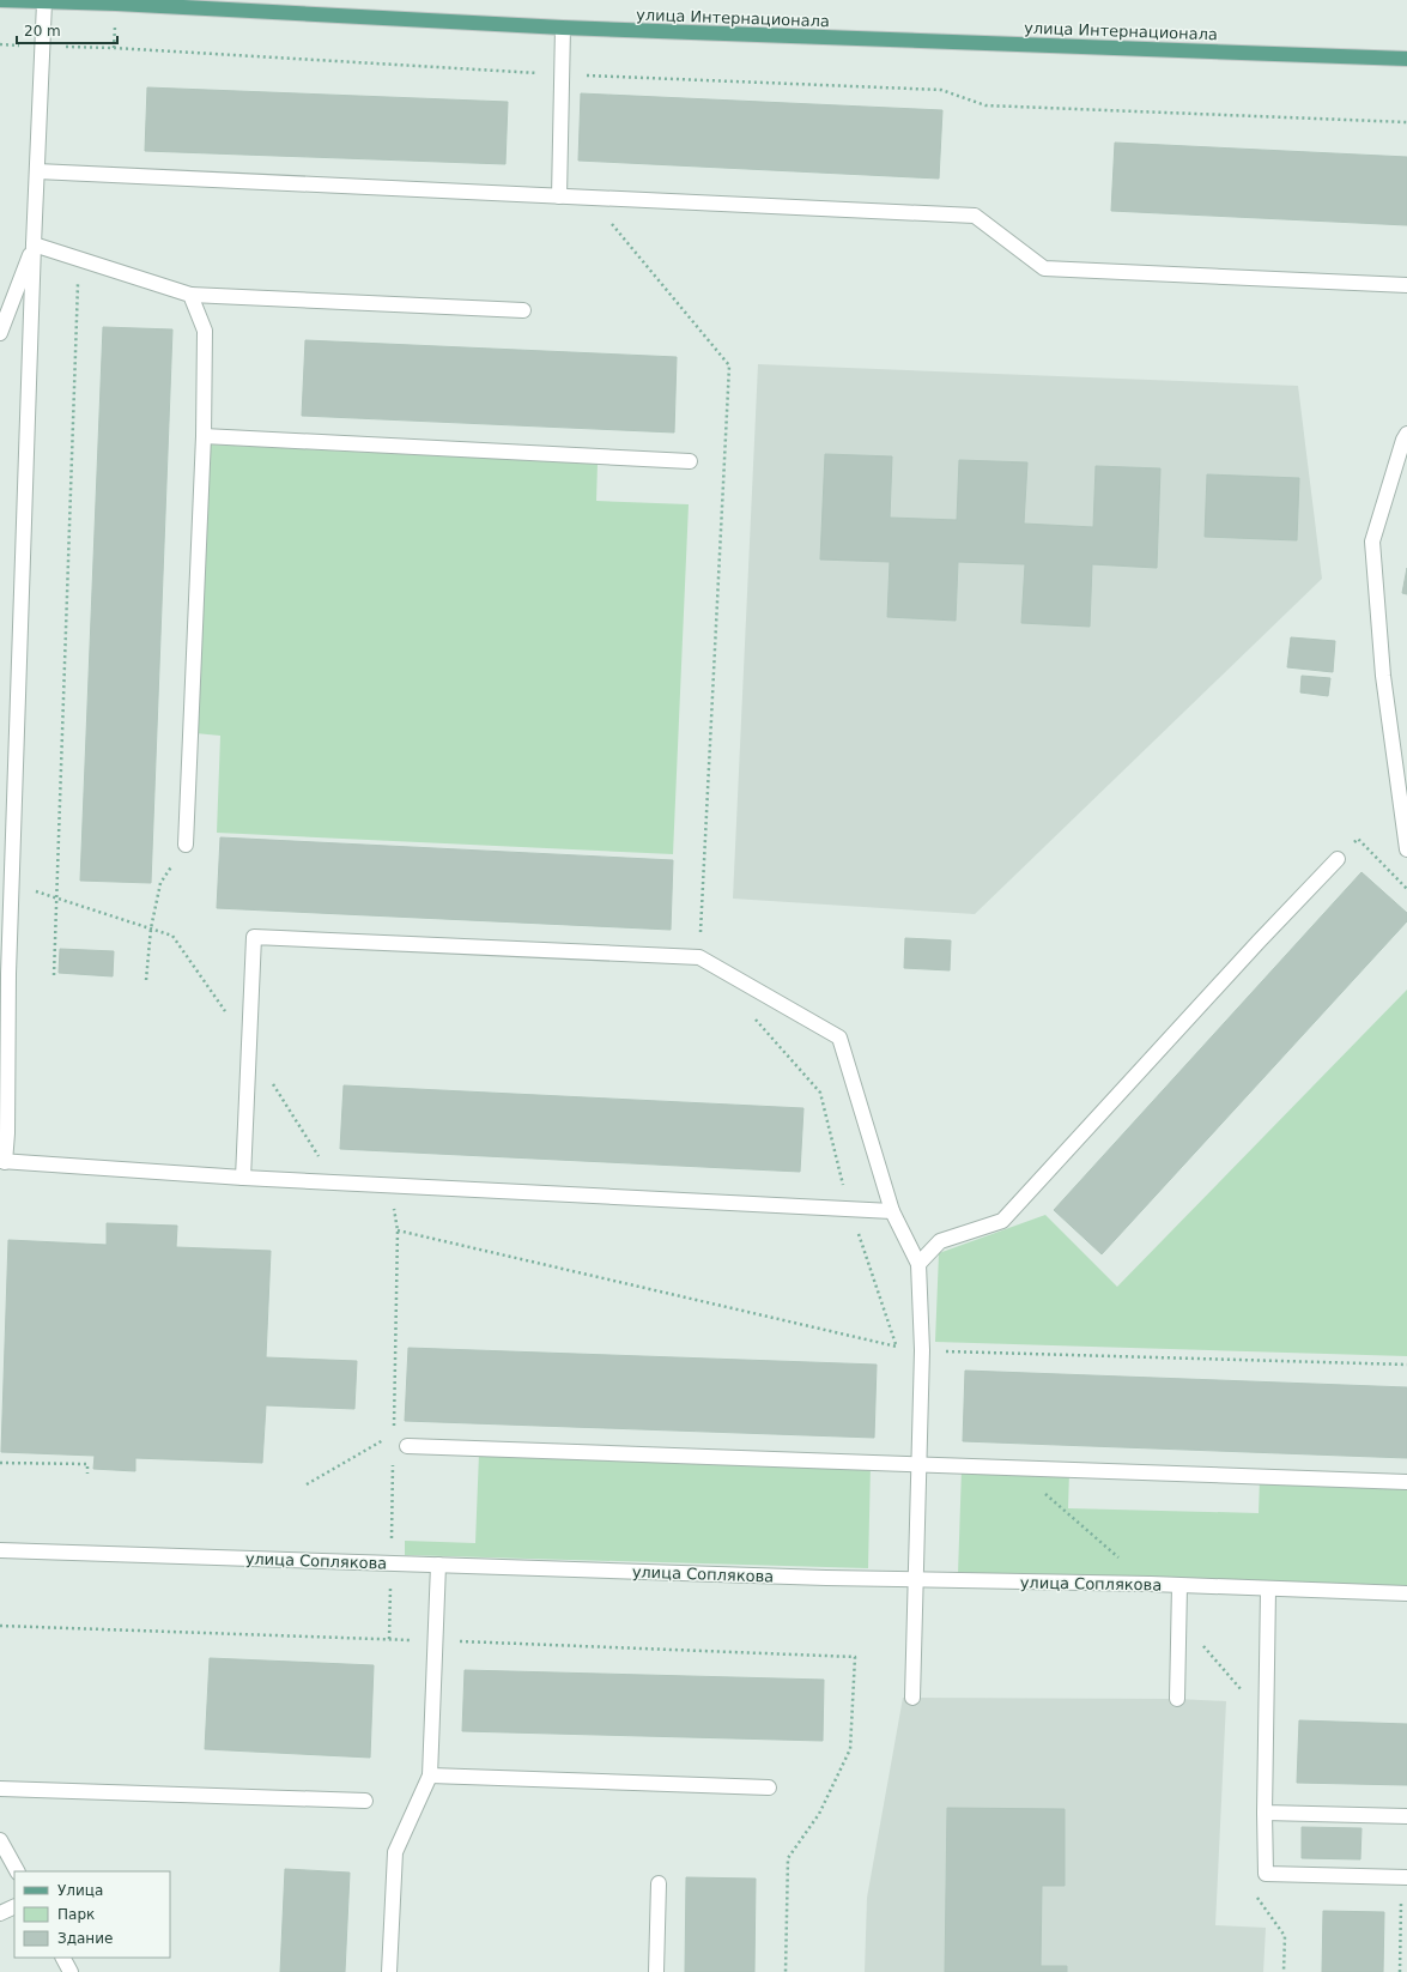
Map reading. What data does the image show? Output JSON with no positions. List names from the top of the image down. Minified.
{"streets":{"main road":["улица Интернационала"],"street":["улица Соплякова"]},"legend":["Улица","Парк","Здание"],"scale_bar":"20 m"}
